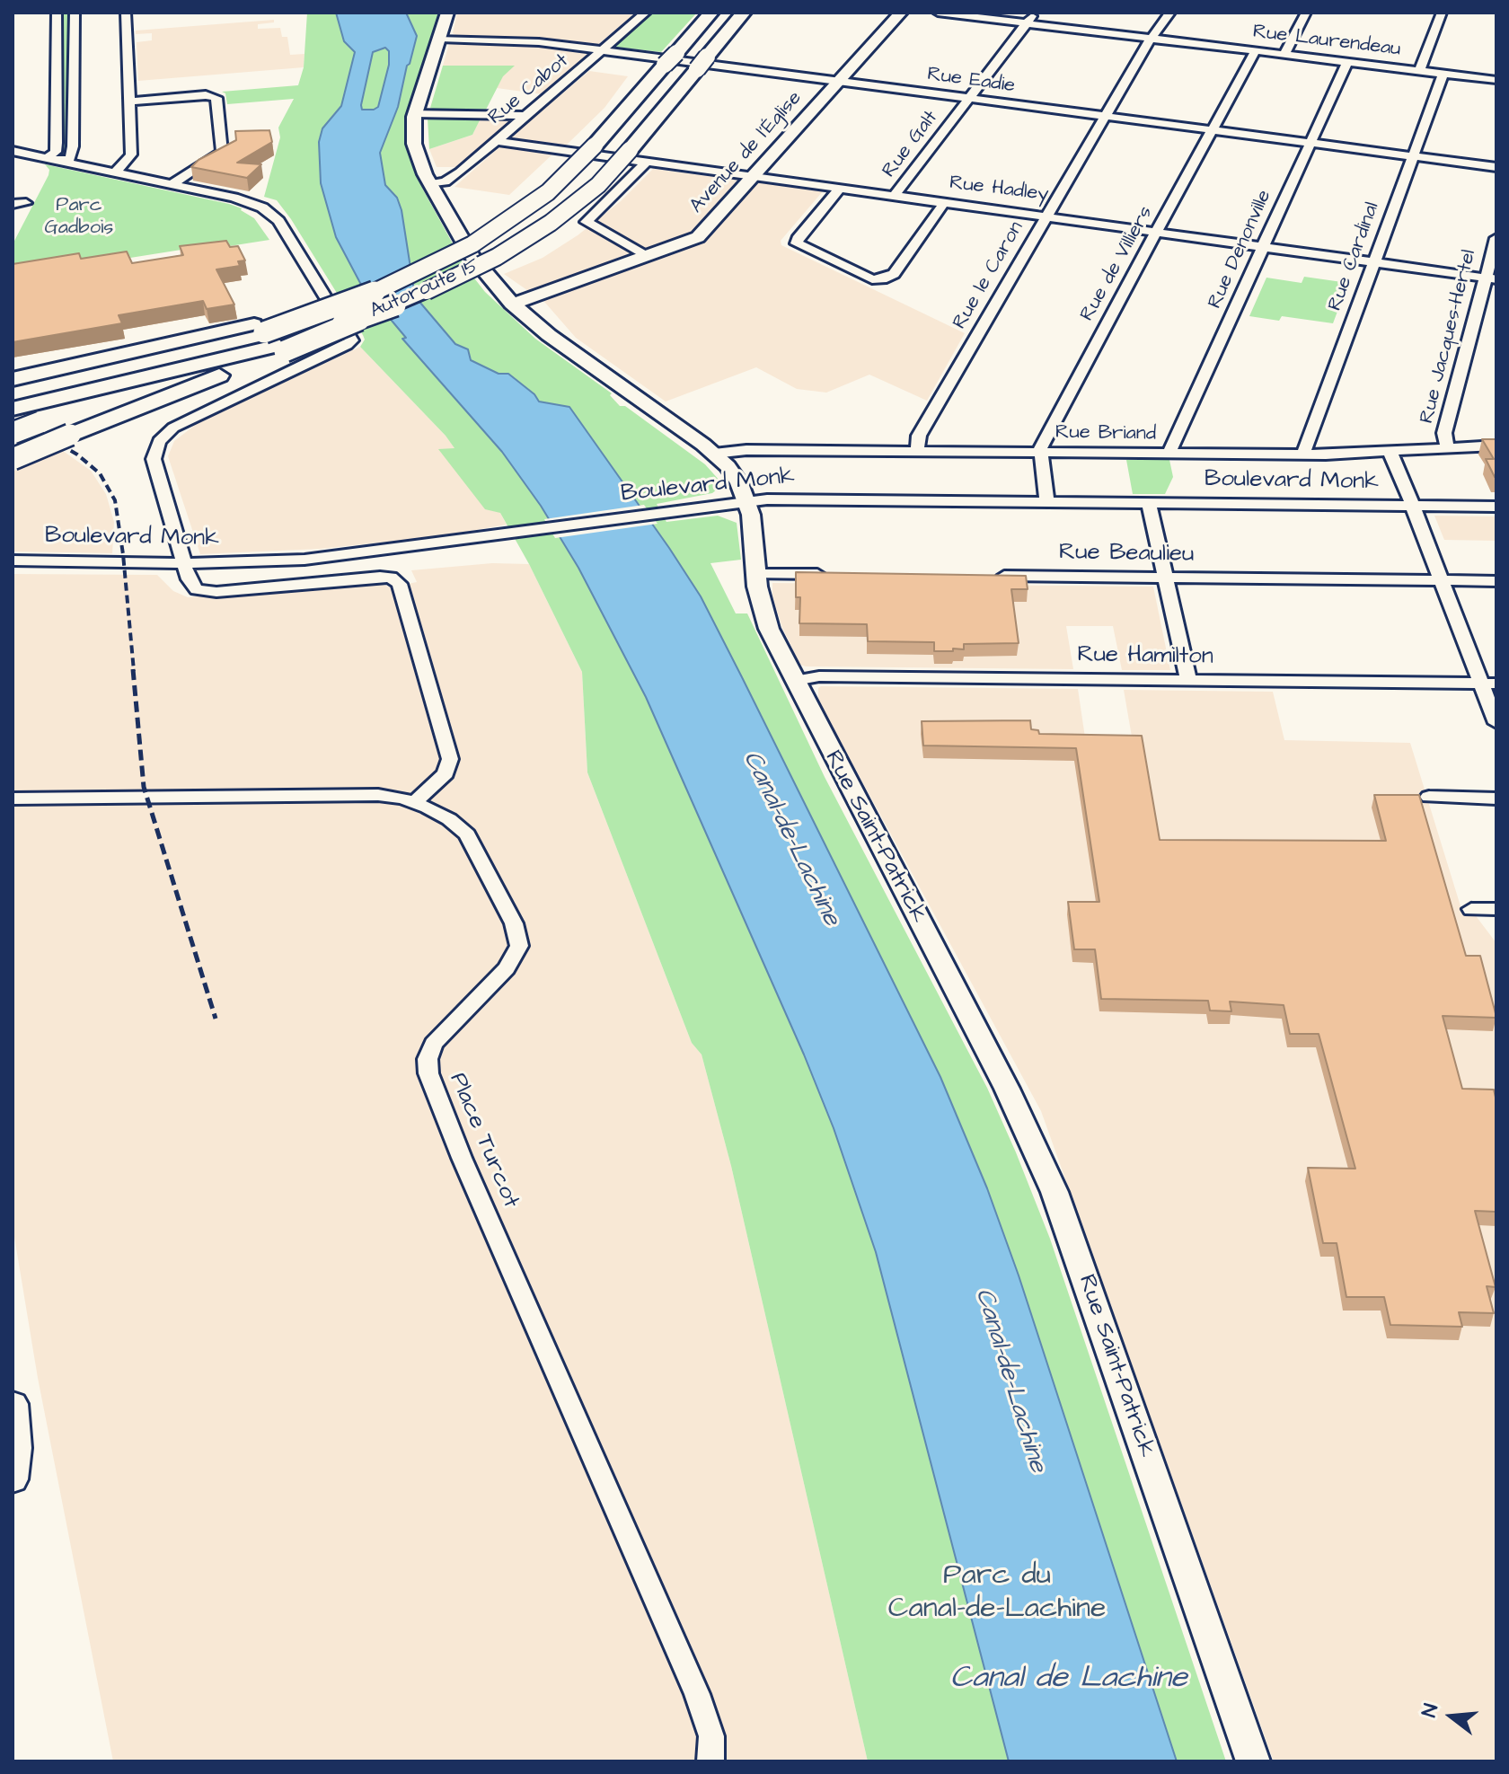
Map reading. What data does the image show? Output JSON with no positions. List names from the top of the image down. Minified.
{"streets":{"highway":["Autoroute 15"],"main road":["Avenue de l'Église","Rue Saint-Patrick"],"street":["Rue Laurendeau","Rue Eadie","Rue Cabot","Rue Galt","Rue Hadley","Rue Denonville","Rue Cardinal","Rue de Villiers","Rue le Caron","Rue Jacques-Hertel","Rue Briand","Boulevard Monk","Rue Beaulieu","Rue Hamilton","Place Turcot"]},"crossings":[["Rue Laurendeau","Rue Galt"],["Rue Laurendeau","Rue Denonville"],["Rue Laurendeau","Rue Cardinal"],["Rue Laurendeau","Rue de Villiers"],["Rue Laurendeau","Rue le Caron"],["Rue Eadie","Rue Cabot"],["Rue Eadie","Rue Galt"],["Rue Eadie","Avenue de l'Église"],["Rue Eadie","Rue Denonville"],["Rue Eadie","Rue Cardinal"],["Rue Eadie","Rue de Villiers"],["Rue Eadie","Rue le Caron"],["Rue Eadie","Autoroute 15"],["Rue Eadie","Rue Saint-Patrick"],["Rue Cabot","Rue Hadley"],["Rue Cabot","Rue Saint-Patrick"],["Rue Galt","Rue Hadley"],["Avenue de l'Église","Rue Hadley"],["Avenue de l'Église","Rue Saint-Patrick"],["Rue Hadley","Rue Denonville"],["Rue Hadley","Rue Cardinal"],["Rue Hadley","Rue de Villiers"],["Rue Hadley","Rue le Caron"],["Rue Hadley","Rue Jacques-Hertel"],["Rue Denonville","Rue Briand"],["Rue Cardinal","Rue Briand"],["Rue de Villiers","Rue Briand"],["Rue de Villiers","Boulevard Monk"],["Rue le Caron","Rue Briand"],["Rue Jacques-Hertel","Rue Briand"],["Rue Briand","Rue Saint-Patrick"],["Boulevard Monk","Rue Saint-Patrick"],["Rue Hamilton","Rue Saint-Patrick"]],"water":["Canal-de-Lachine","Canal de Lachine"],"parks":["Parc Gadbois","Parc du Canal-de-Lachine"],"north":"left"}
